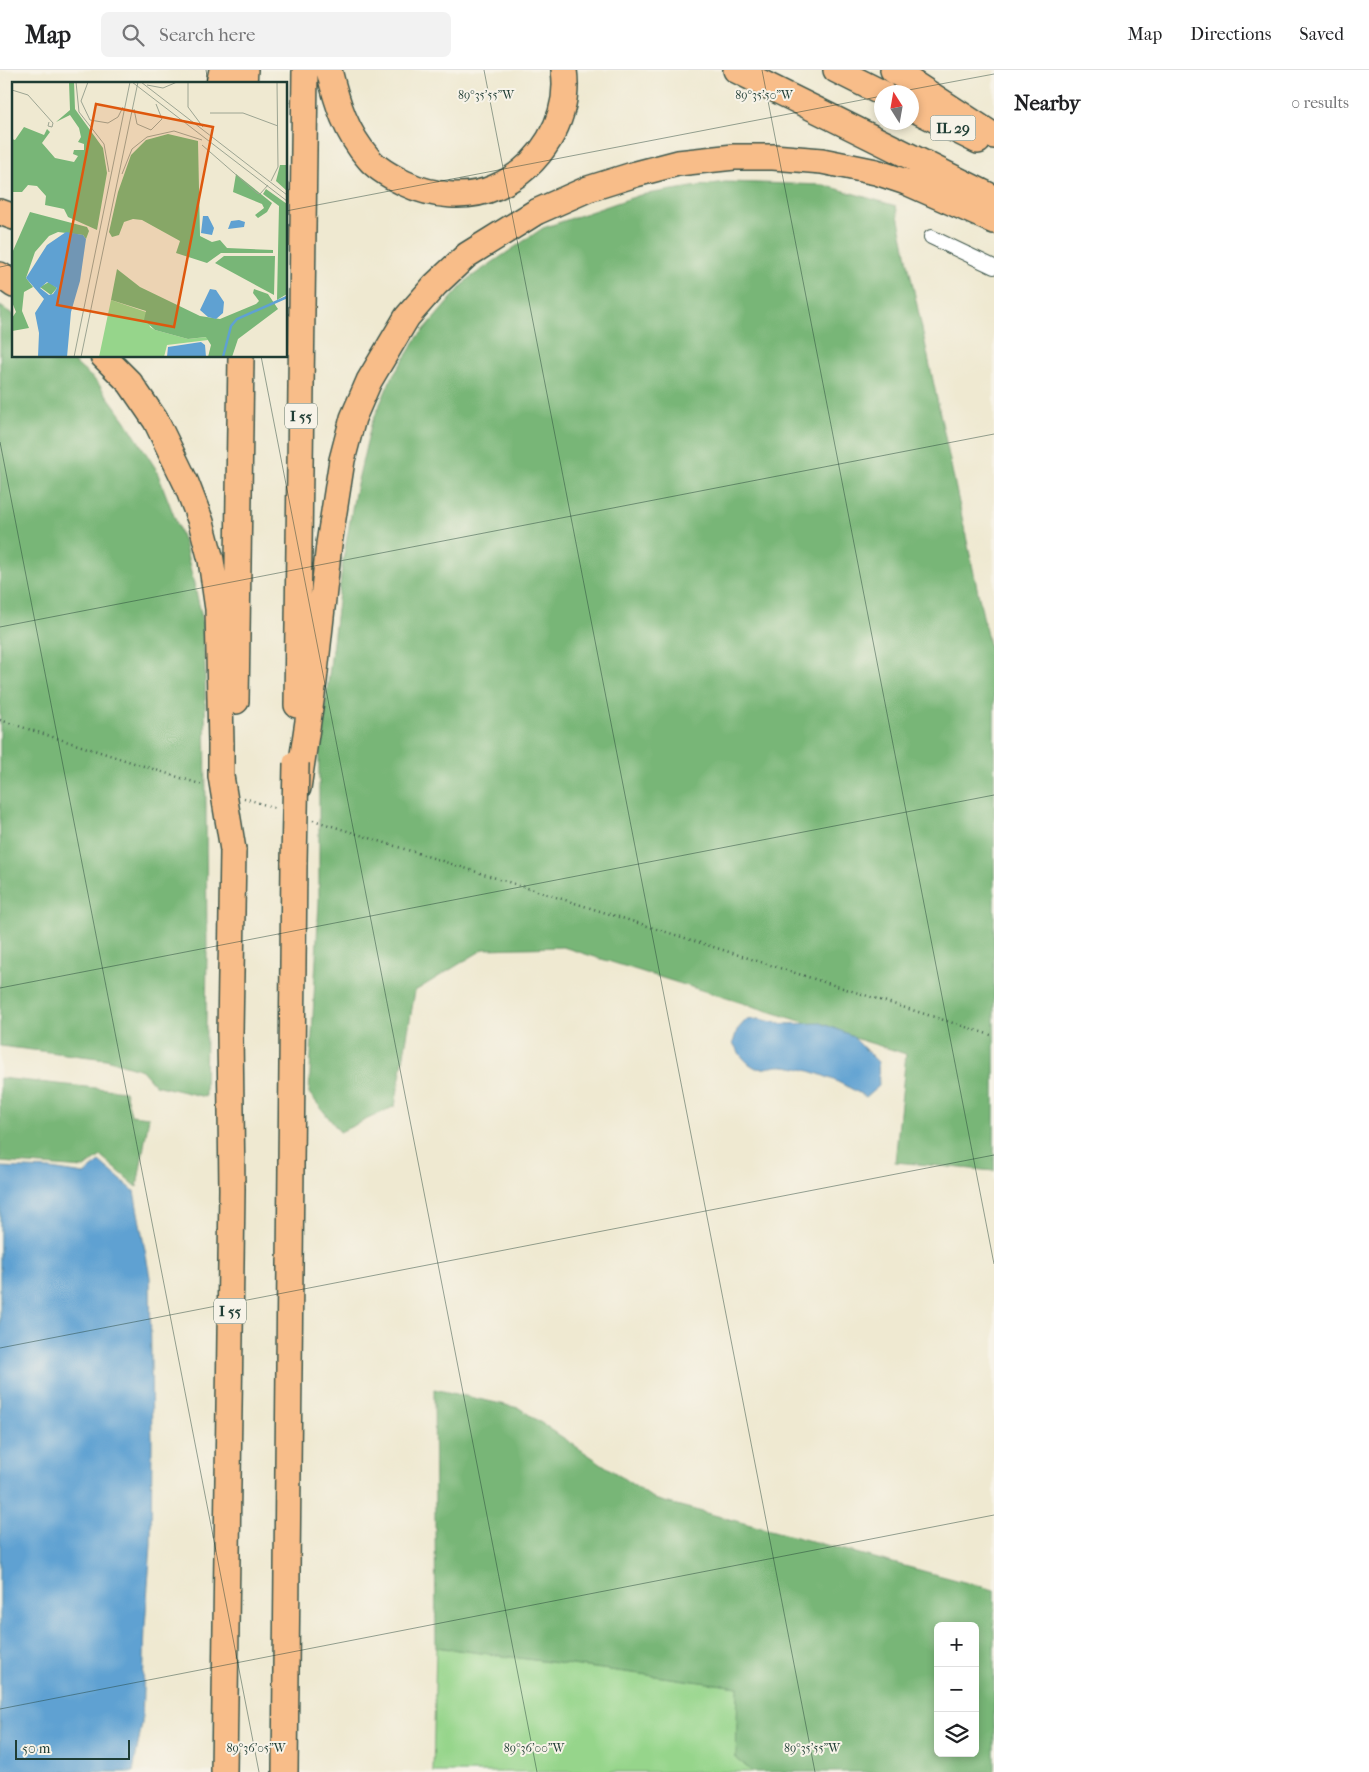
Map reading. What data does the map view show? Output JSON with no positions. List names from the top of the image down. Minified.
{"streets":{"highway":["IL 29","I 55"]},"scale_bar":"50 m","north":"top","page":{"header":"Map","search":"Search here","nav":["Map","Directions","Saved"],"heading":["Nearby","0 results"],"map_buttons":["+","−"],"scale":"50 m"},"coordinates":["89°35'55\"W","89°35'50\"W","89°36'05\"W","89°36'00\"W"]}
